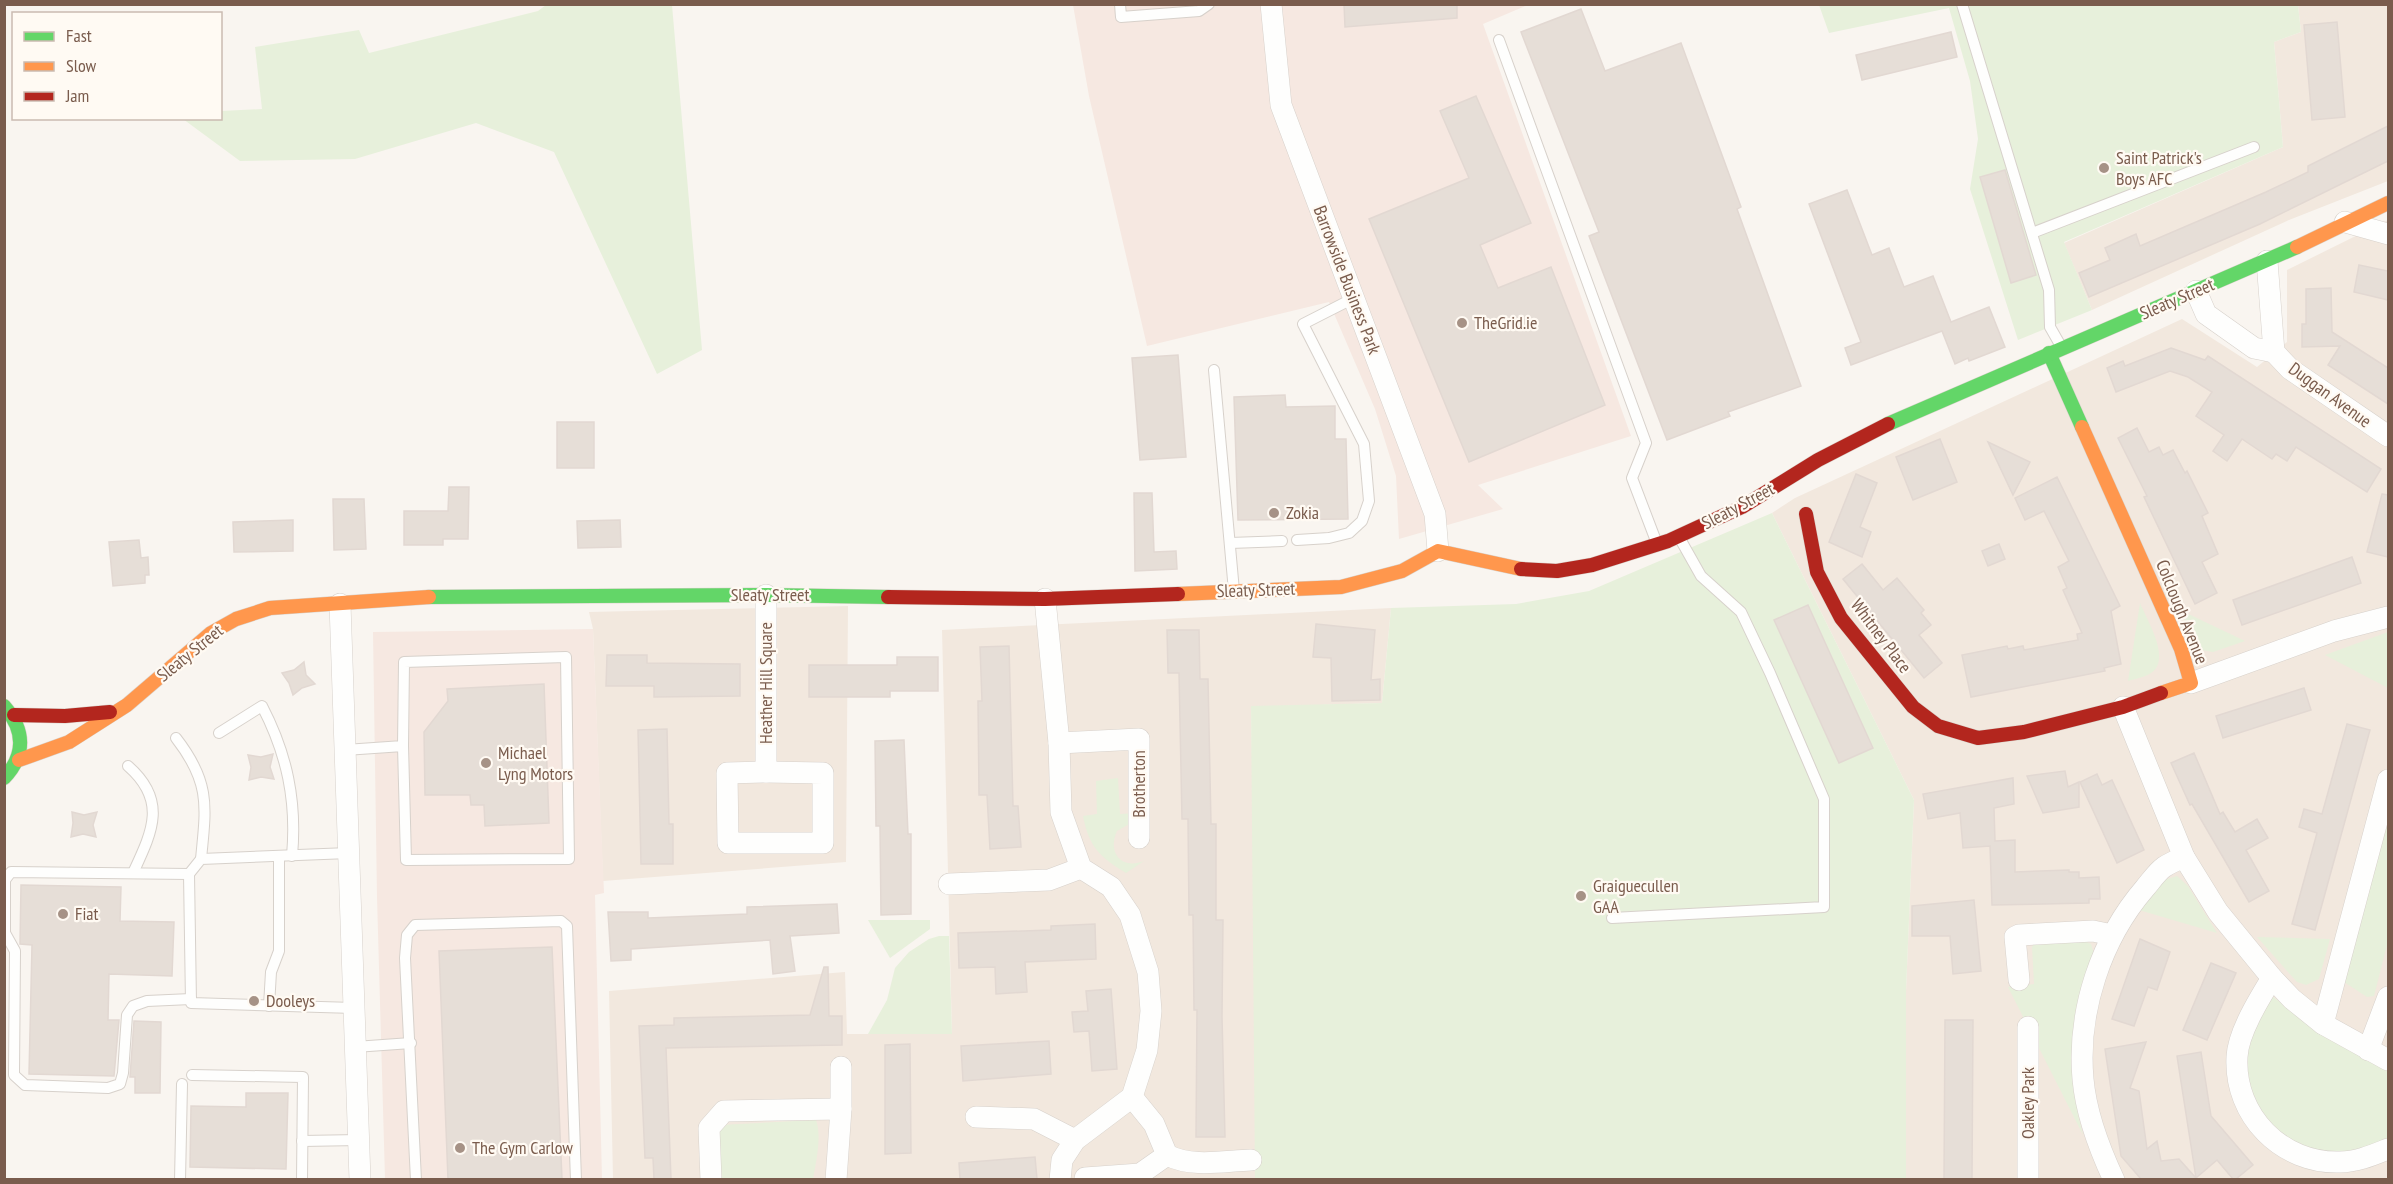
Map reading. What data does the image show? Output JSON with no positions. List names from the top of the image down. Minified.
{"streets":{"street":["Barrowside Business Park","Sleaty Street","Duggan Avenue","Colclough Avenue","Whitney Place","Heather Hill Square","Brotherton","Oakley Park"]},"crossings":[["Barrowside Business Park","Sleaty Street"],["Sleaty Street","Duggan Avenue"],["Sleaty Street","Colclough Avenue"],["Sleaty Street","Heather Hill Square"],["Colclough Avenue","Whitney Place"]],"places":["Saint Patrick's Boys AFC","TheGrid.ie","Zokia","Michael Lyng Motors","Graiguecullen GAA","Fiat","Dooleys","The Gym Carlow"],"legend":["Fast","Slow","Jam"]}
